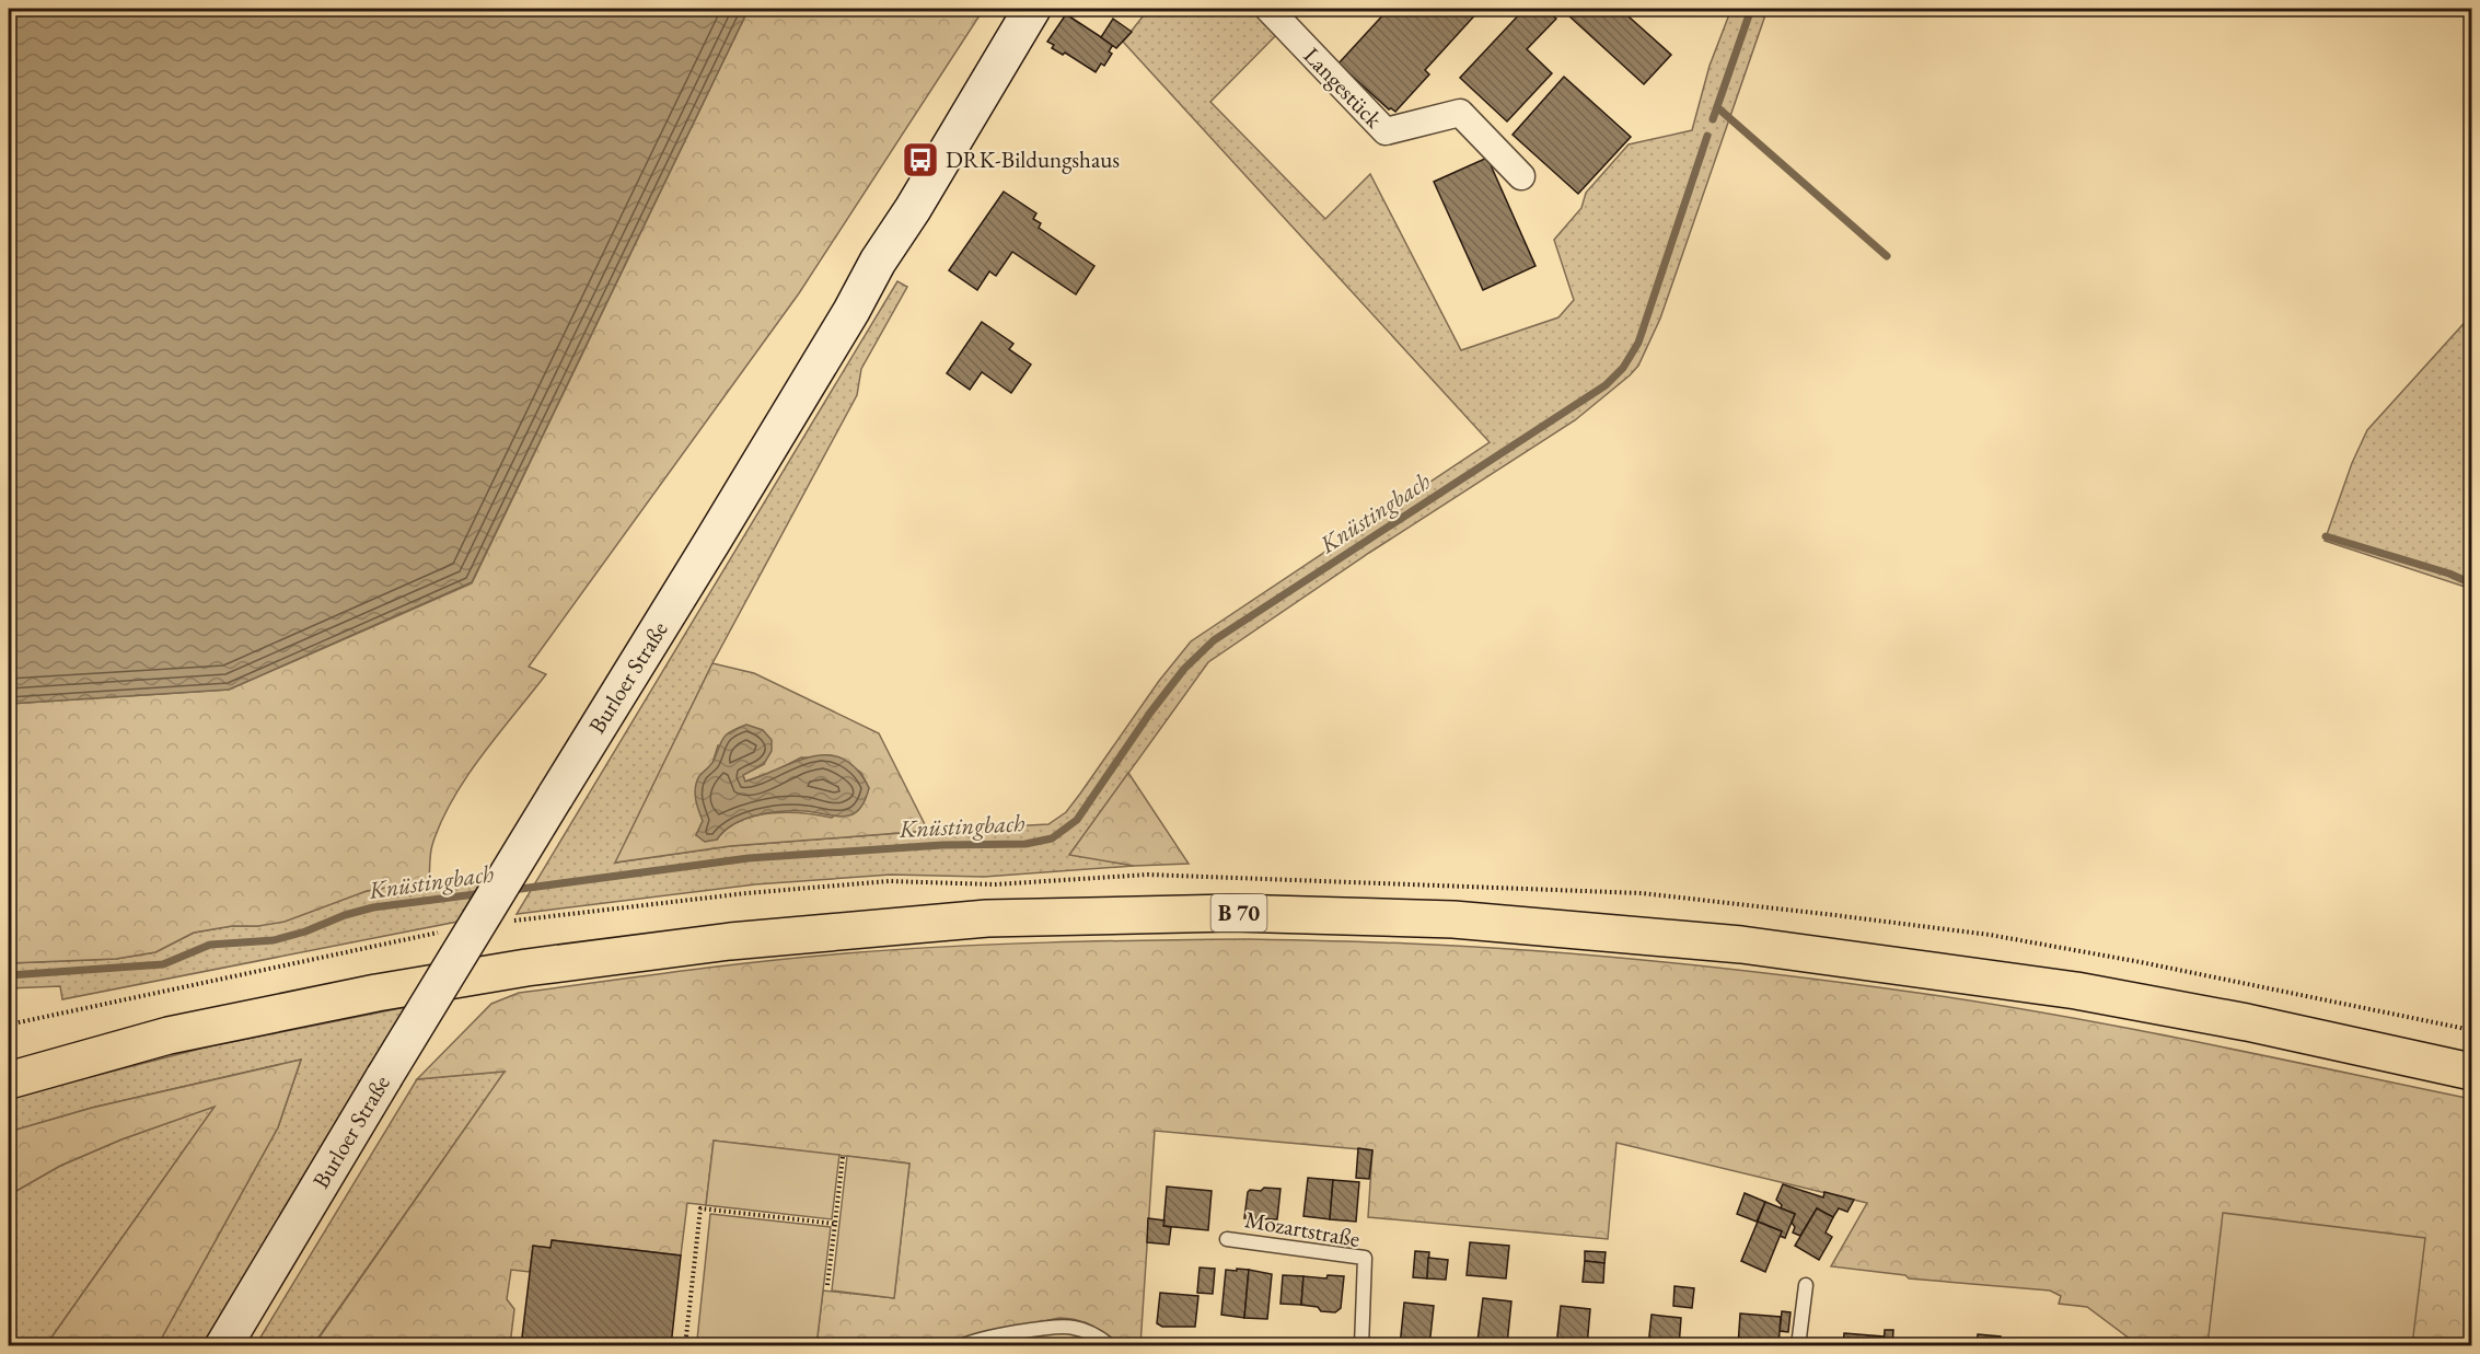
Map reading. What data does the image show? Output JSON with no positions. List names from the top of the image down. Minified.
{"streets":{"main road":["Burloer Straße","B 70"],"street":["Langestück"],"lane":["Mozartstraße"]},"water":["Knüstingbach"],"places":{"bus stop":["DRK-Bildungshaus"]}}
